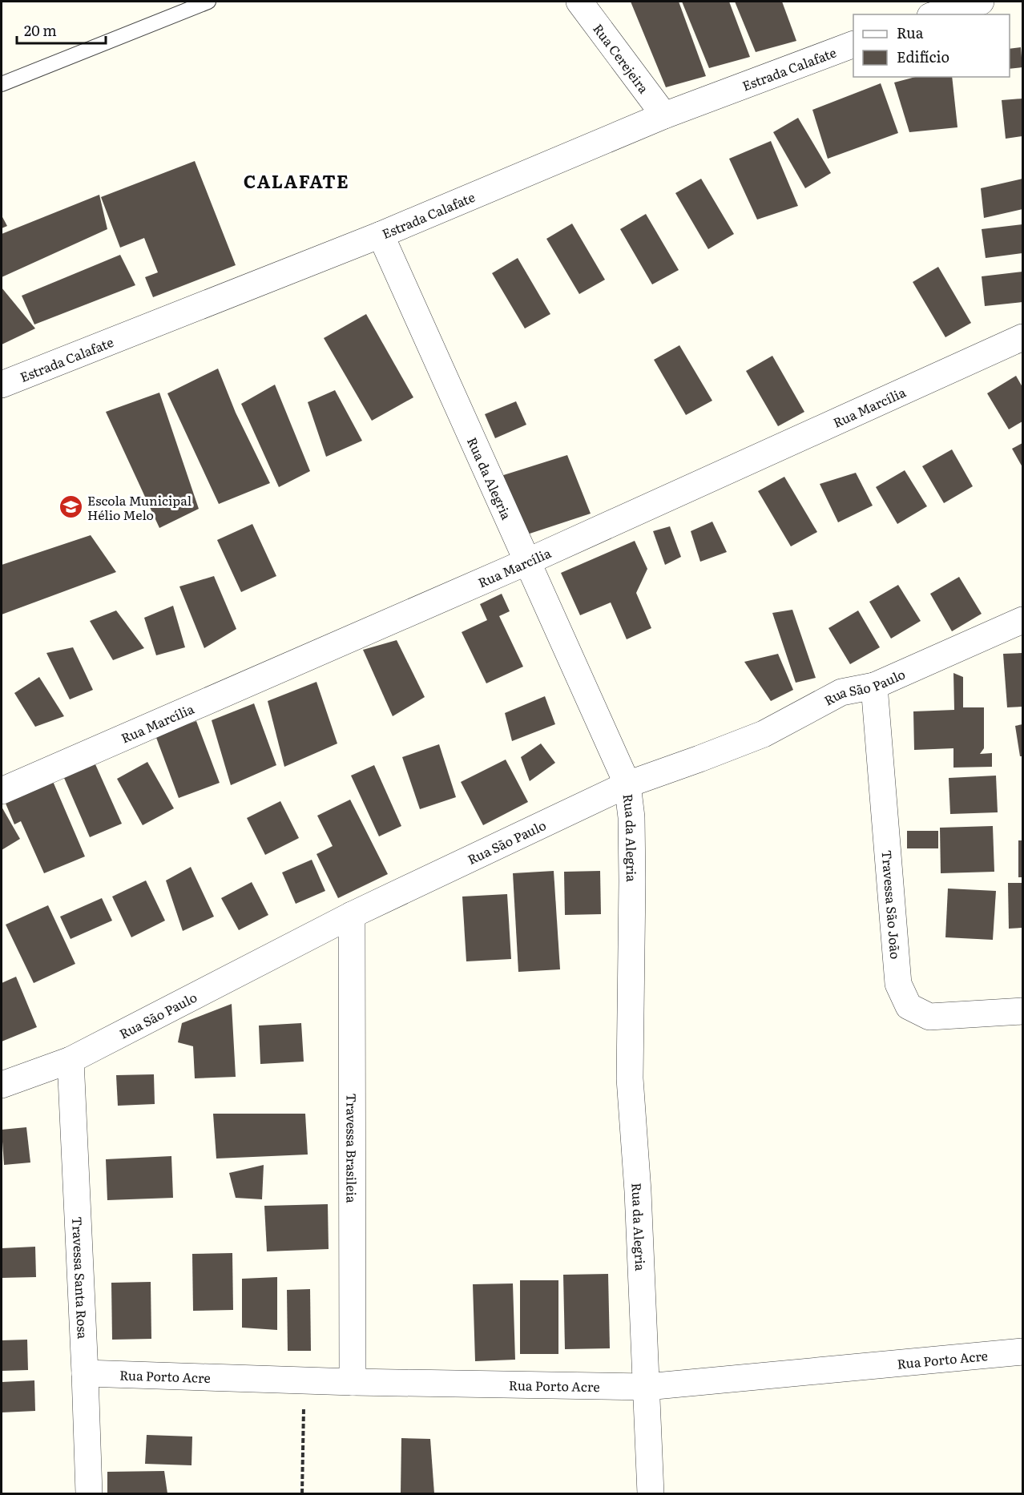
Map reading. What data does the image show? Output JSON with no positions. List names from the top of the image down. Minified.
{"streets":{"street":["Rua Cerejeira","Estrada Calafate","Rua Marcília","Rua da Alegria","Rua São Paulo","Travessa São João","Travessa Brasileia","Travessa Santa Rosa","Rua Porto Acre"]},"crossings":[["Rua Cerejeira","Estrada Calafate"],["Estrada Calafate","Rua da Alegria"],["Rua Marcília","Rua da Alegria"],["Rua da Alegria","Rua São Paulo"],["Rua da Alegria","Rua Porto Acre"],["Rua São Paulo","Travessa São João"],["Rua São Paulo","Travessa Brasileia"],["Rua São Paulo","Travessa Santa Rosa"],["Travessa Brasileia","Rua Porto Acre"],["Travessa Santa Rosa","Rua Porto Acre"]],"districts":["CALAFATE"],"places":{"school or university":["Escola Municipal Hélio Melo"]},"legend":["Rua","Edifício"],"scale_bar":"20 m"}
